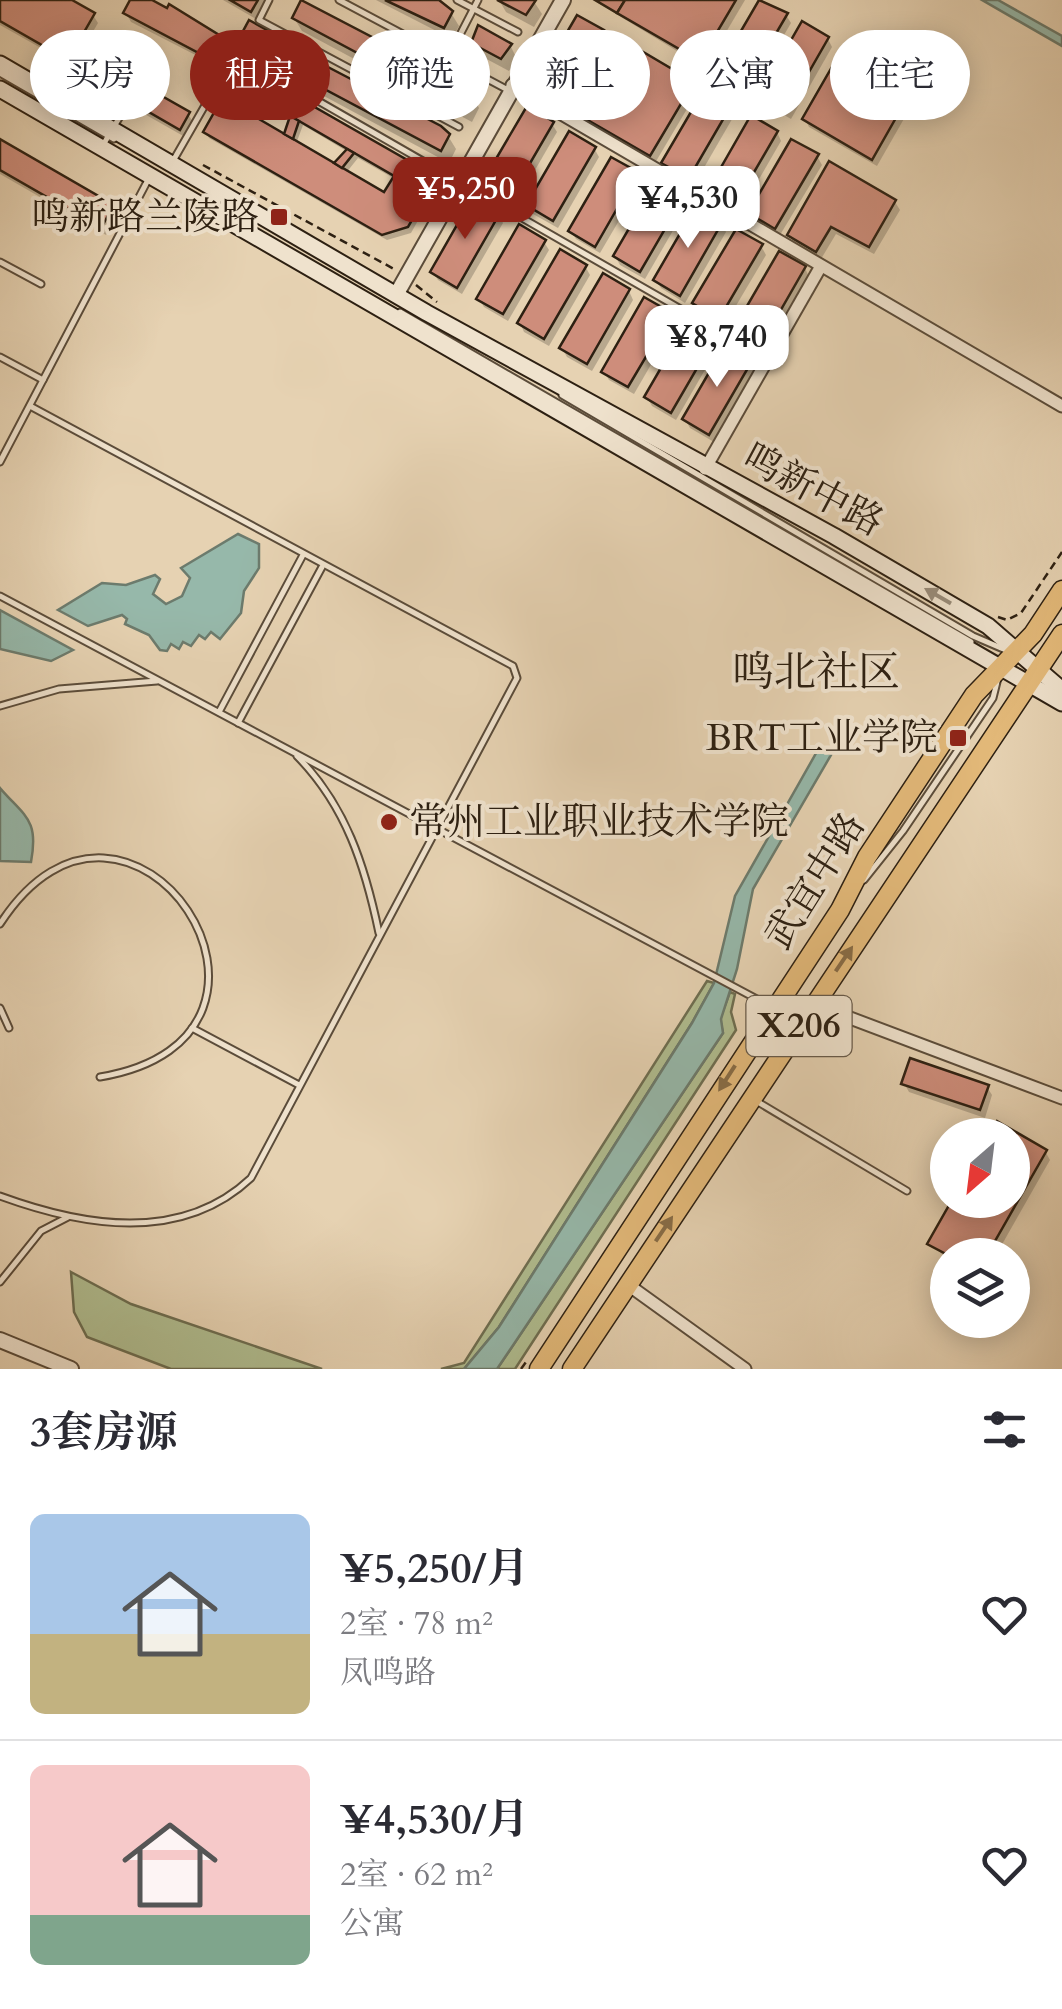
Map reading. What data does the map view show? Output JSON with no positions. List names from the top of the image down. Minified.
{"streets":{"main road":["鸣新中路","武宜中路","X206"]},"crossings":[["鸣新中路","武宜中路"]],"districts":["鸣北社区"],"places":{"transit":["鸣新路兰陵路","BRT工业学院"],"other":["常州工业职业技术学院"]},"north":"bottom left","page":{"chip":["买房","租房","筛选","新上","公寓","住宅"],"price":["¥5,250","¥4,530","¥8,740"],"heading":"3套房源","list":[{"name":"¥5,250/月","note":"2室 · 78 m² · 凤鸣路"},{"name":"¥4,530/月","note":"2室 · 62 m² · 公寓"}]}}
